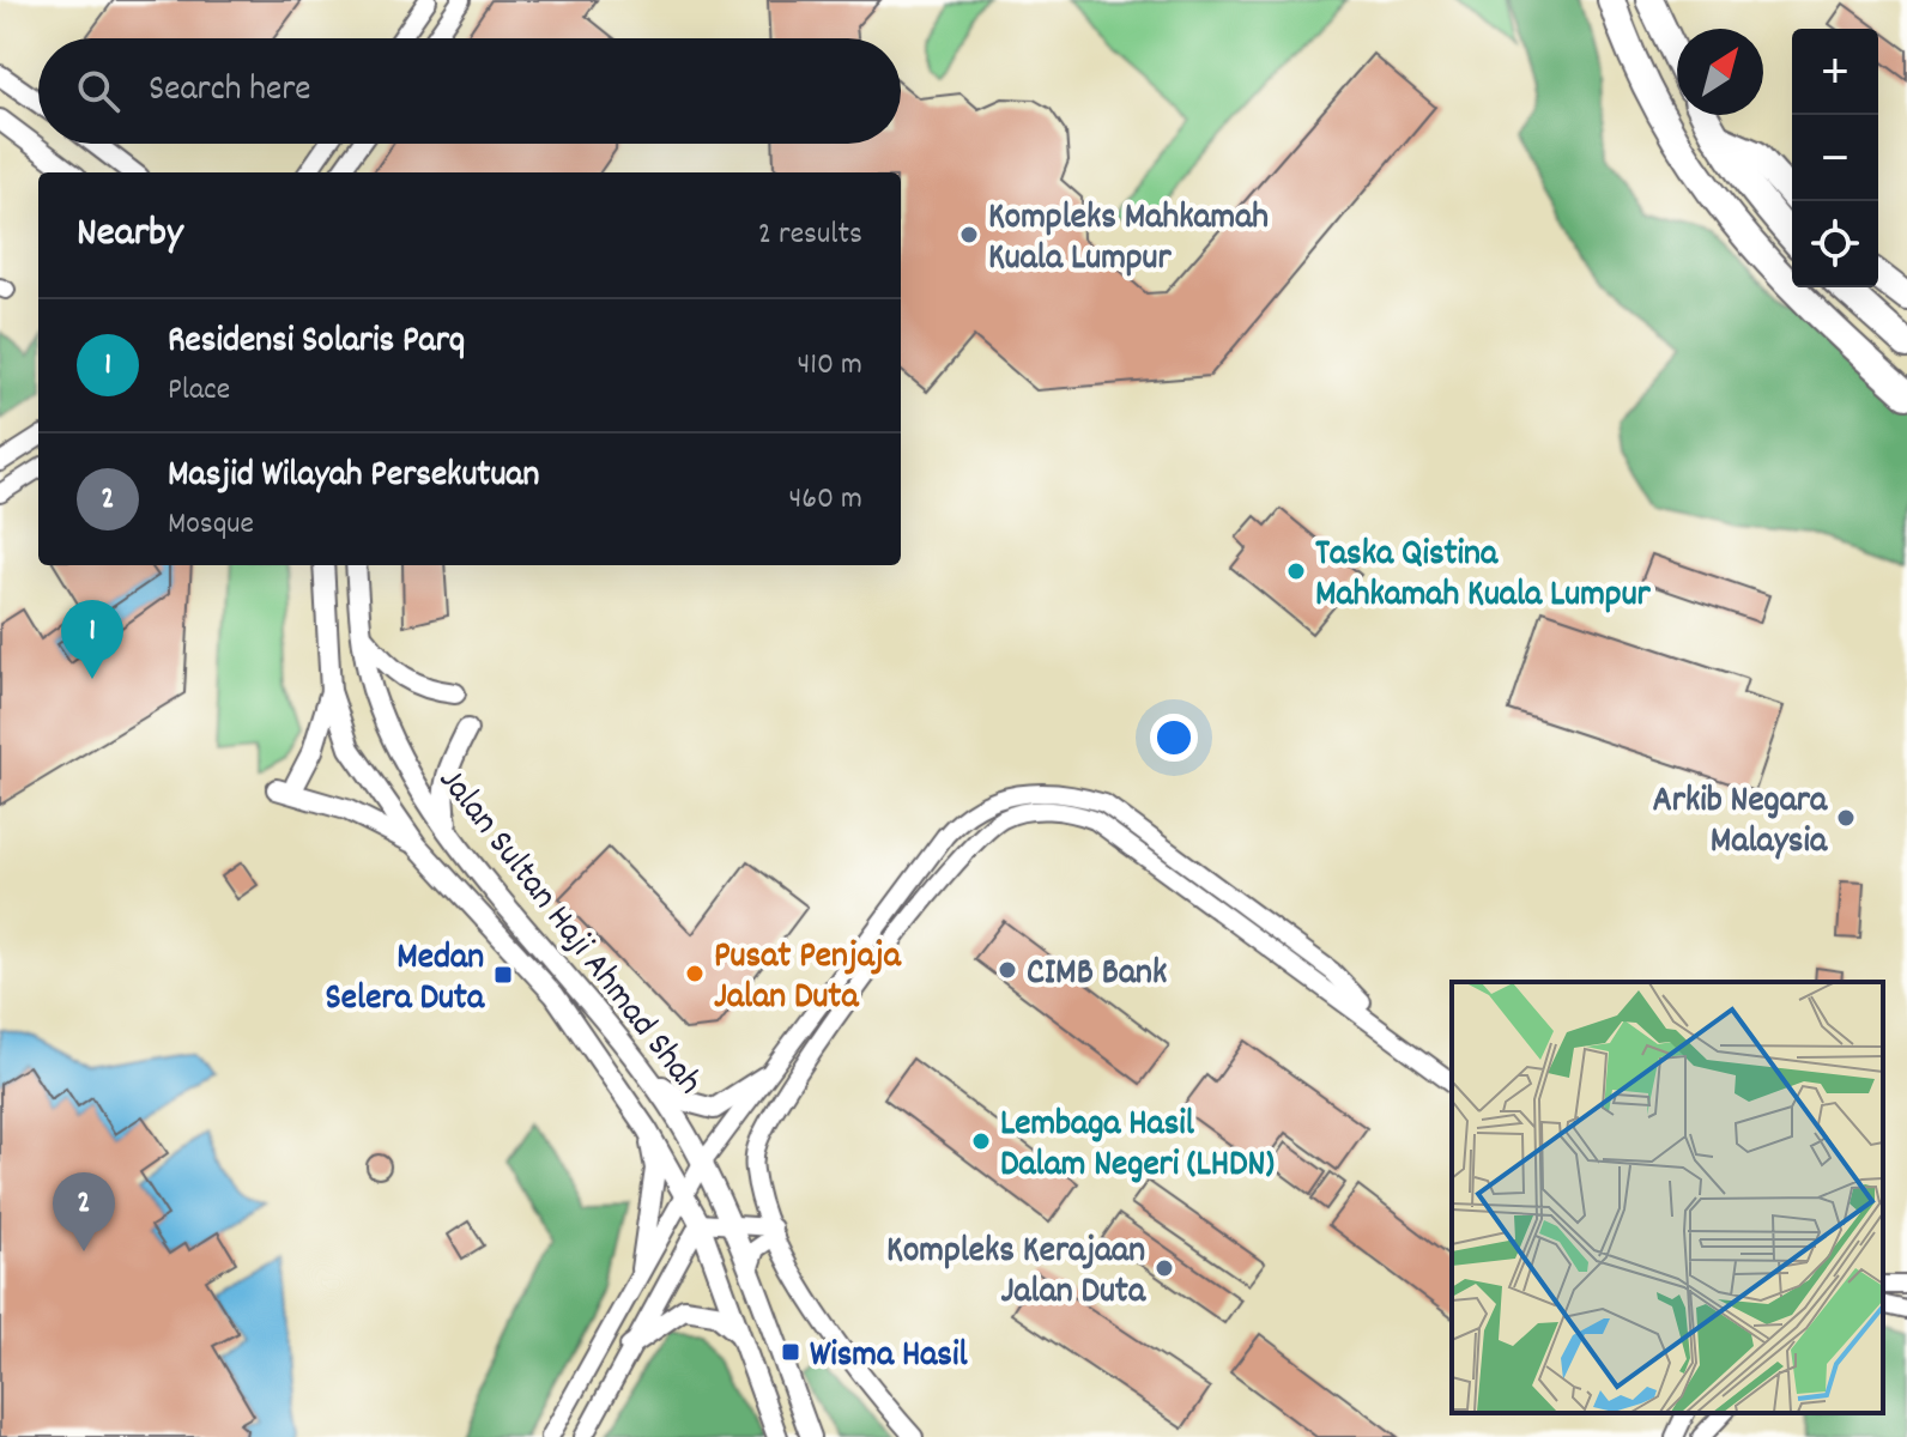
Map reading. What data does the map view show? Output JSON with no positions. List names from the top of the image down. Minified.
{"streets":{"street":["Jalan Sultan Haji Ahmad Shah"]},"places":{"other":["Kompleks Mahkamah Kuala Lumpur","Taska Qistina Mahkamah Kuala Lumpur","Arkib Negara Malaysia","CIMB Bank","Pusat Penjaja Jalan Duta","Lembaga Hasil Dalam Negeri (LHDN)","Kompleks Kerajaan Jalan Duta"],"transit":["Medan Selera Duta","Wisma Hasil"]},"north":"top right","page":{"map_buttons":["+","−"],"search":"Search here","heading":["Nearby","2 results"],"list":[{"mark":"1","name":"Residensi Solaris Parq","note":"Place","value":"410 m"},{"mark":"2","name":"Masjid Wilayah Persekutuan","note":"Mosque","value":"460 m"}],"pins":["1","2"]}}
